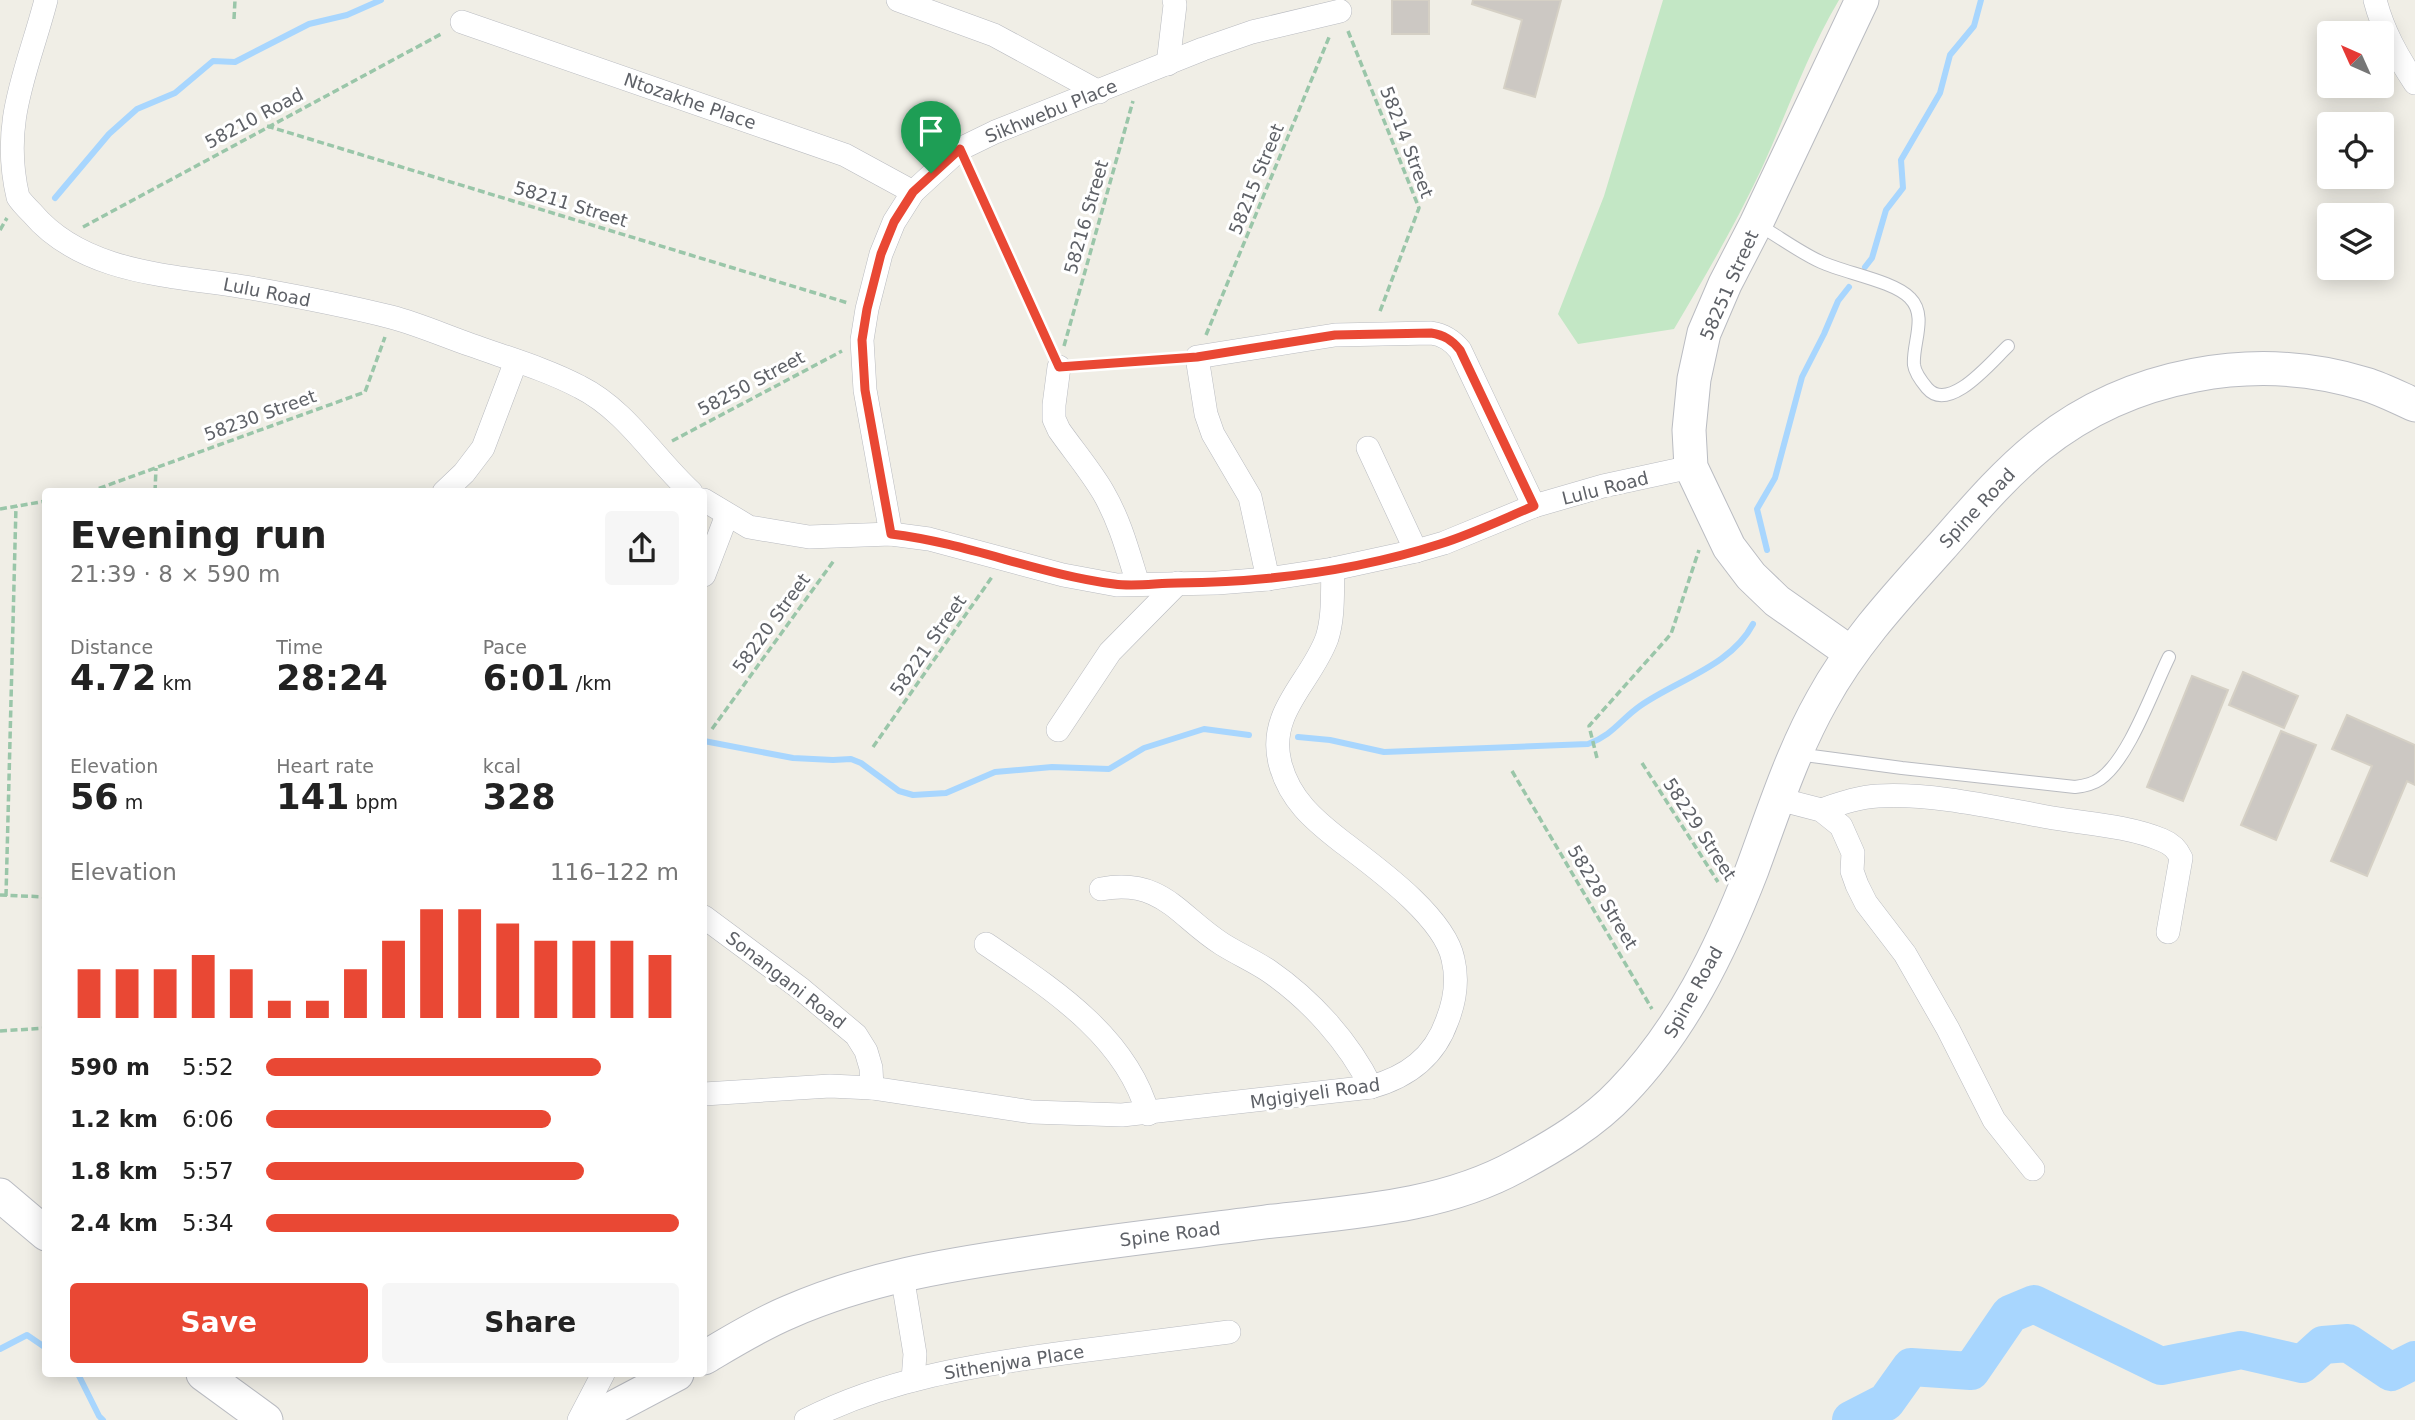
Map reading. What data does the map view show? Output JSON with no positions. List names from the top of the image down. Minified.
{"streets":{"street":["Ntozakhe Place","Sikhwebu Place","58251 Street","Lulu Road","Spine Road","Sonangani Road","Mgigiyeli Road","Sithenjwa Place"],"path":["58210 Road","58214 Street","58215 Street","58211 Street","58216 Street","58250 Street","58230 Street","58220 Street","58221 Street","58229 Street","58228 Street"]},"crossings":[["Ntozakhe Place","Sikhwebu Place"],["Ntozakhe Place","58210 Road"],["Sikhwebu Place","58214 Street"],["Sikhwebu Place","58215 Street"],["Sikhwebu Place","58211 Street"],["Sikhwebu Place","58216 Street"],["Sikhwebu Place","Lulu Road"],["Sikhwebu Place","58250 Street"],["58210 Road","58211 Street"],["58210 Road","Lulu Road"],["58214 Street","58215 Street"],["58251 Street","Lulu Road"],["58251 Street","Spine Road"],["Lulu Road","58250 Street"],["Lulu Road","58230 Street"],["Lulu Road","58220 Street"],["Lulu Road","58221 Street"],["Lulu Road","Mgigiyeli Road"],["Spine Road","58229 Street"],["Spine Road","58228 Street"],["Sonangani Road","Mgigiyeli Road"]],"north":"top left","page":{"heading":["Evening run","21:39 · 8 × 590 m"],"stats":[["Distance","4.72 km"],["Time","28:24"],["Pace","6:01 /km"],["Elevation","56 m"],["Heart rate","141 bpm"],["kcal","328"]],"chart":["Elevation","116–122 m"],"list":[{"name":"590 m","note":"5:52"},{"name":"1.2 km","note":"6:06"},{"name":"1.8 km","note":"5:57"},{"name":"2.4 km","note":"5:34"}],"buttons":["Save","Share"]}}
